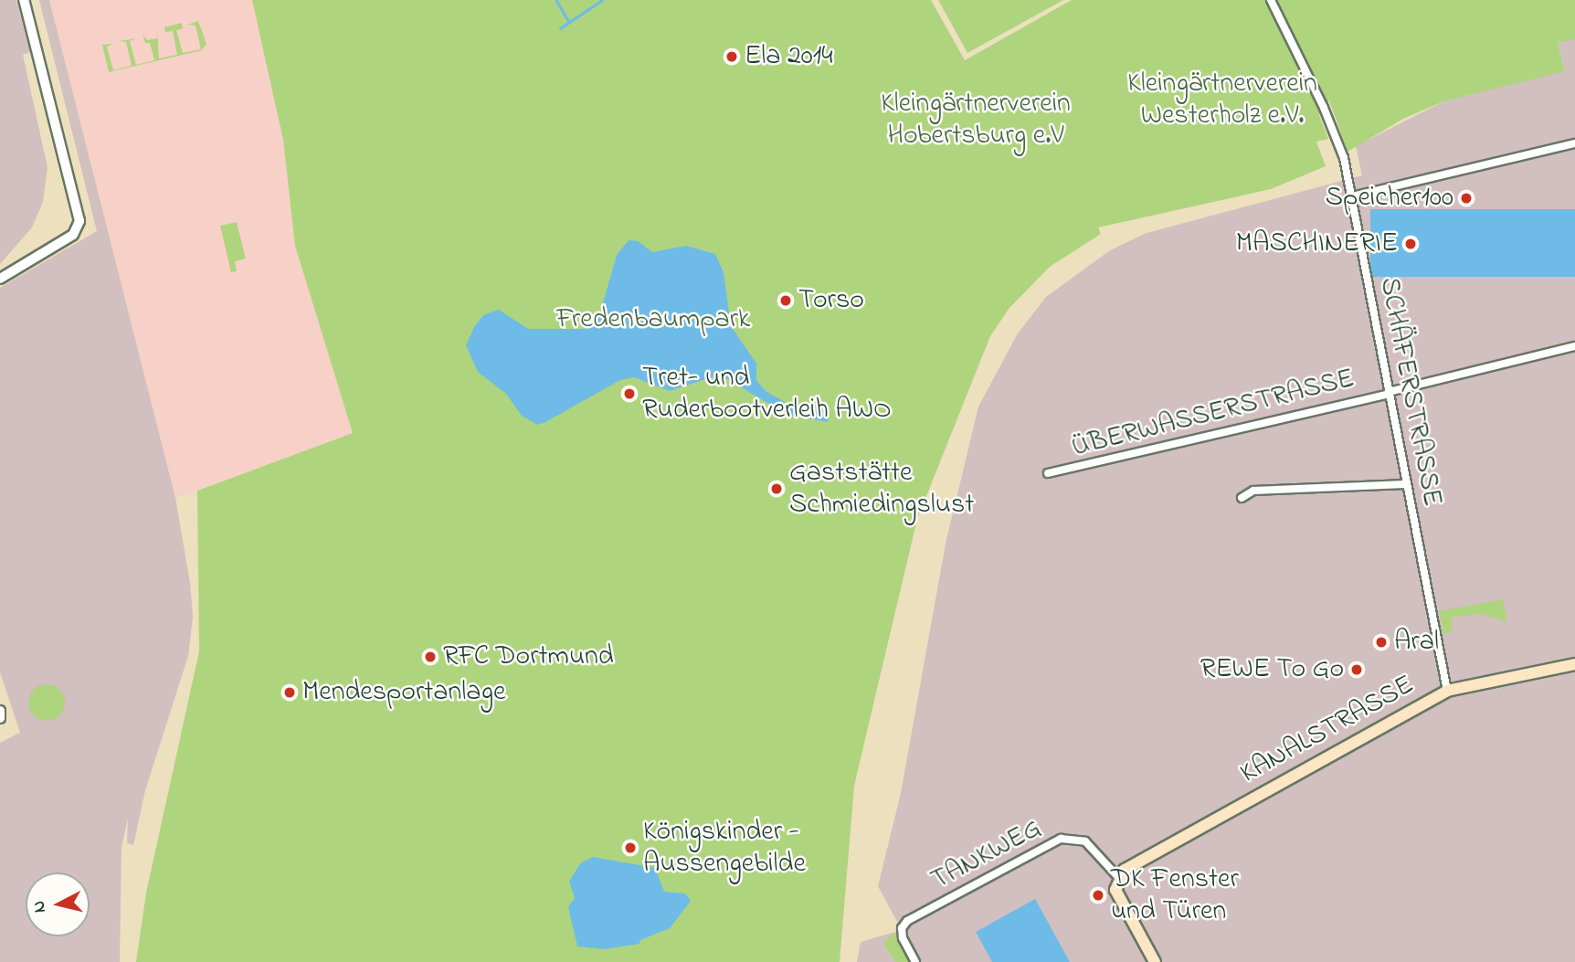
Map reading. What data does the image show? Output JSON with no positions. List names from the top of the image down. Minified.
{"streets":{"main road":["KANALSTRASSE"],"street":["SCHÄFERSTRASSE","ÜBERWASSERSTRASSE","TANKWEG"]},"crossings":[["SCHÄFERSTRASSE","ÜBERWASSERSTRASSE"],["SCHÄFERSTRASSE","KANALSTRASSE"],["KANALSTRASSE","TANKWEG"]],"parks":["Kleingärtnerverein Westerholz e.V.","Kleingärtnerverein Hobertsburg e.V","Fredenbaumpark"],"places":["Ela 2014","Speicher100","MASCHINERIE","Torso","Tret- und Ruderbootverleih AWO","Gaststätte Schmiedingslust","Aral","RFC Dortmund","REWE To Go","Mendesportanlage","Königskinder - Aussengebilde","DK Fenster und Türen"],"north":"left"}
